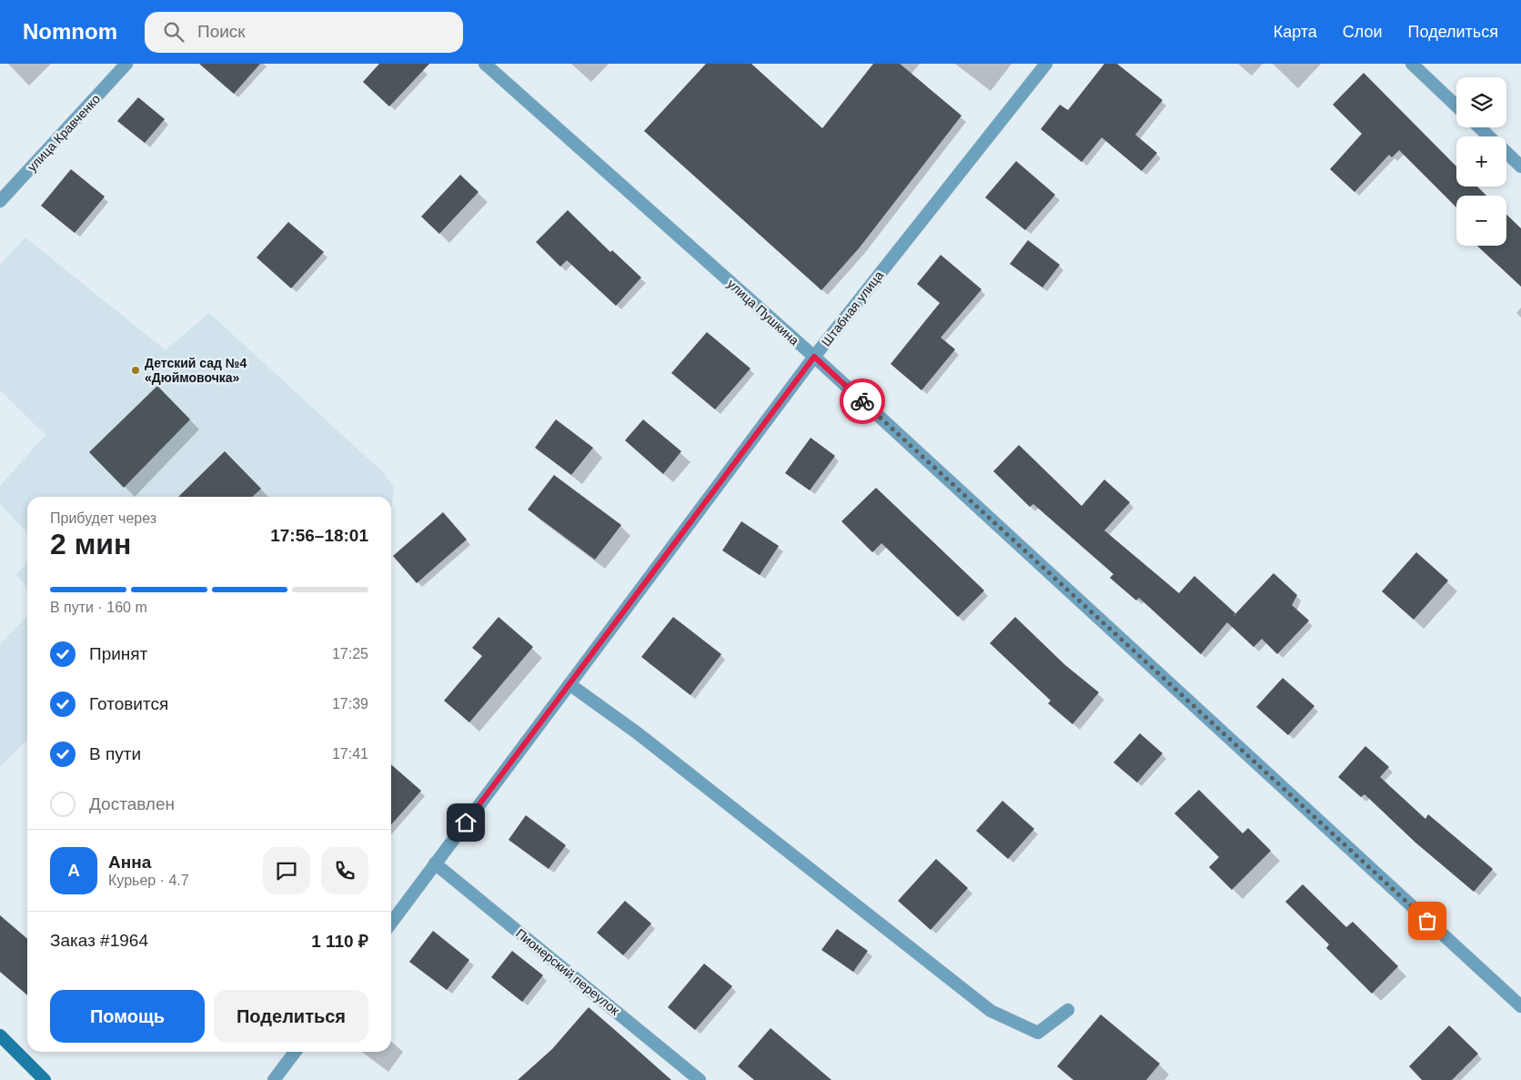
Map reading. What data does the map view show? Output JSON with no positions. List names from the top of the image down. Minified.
{"streets":{"street":["улица Кравченко","Штабная улица","улица Пушкина","Пионерский переулок"]},"crossings":[["Штабная улица","улица Пушкина"],["Штабная улица","Пионерский переулок"]],"places":["Детский сад №4 «Дюймовочка»"],"page":{"header":"Nomnom","search":"Поиск","nav":["Карта","Слои","Поделиться"],"map_buttons":["+","−"],"heading":["2 мин","Прибудет через","17:56–18:01"],"panel":["Анна","Курьер · 4.7","Заказ #1964","1 110 ₽"],"bar":"В пути · 160 m","list":[["Принят","17:25"],["Готовится","17:39"],["В пути","17:41"],"Доставлен"],"round":"А","buttons":["Помощь","Поделиться"]}}
